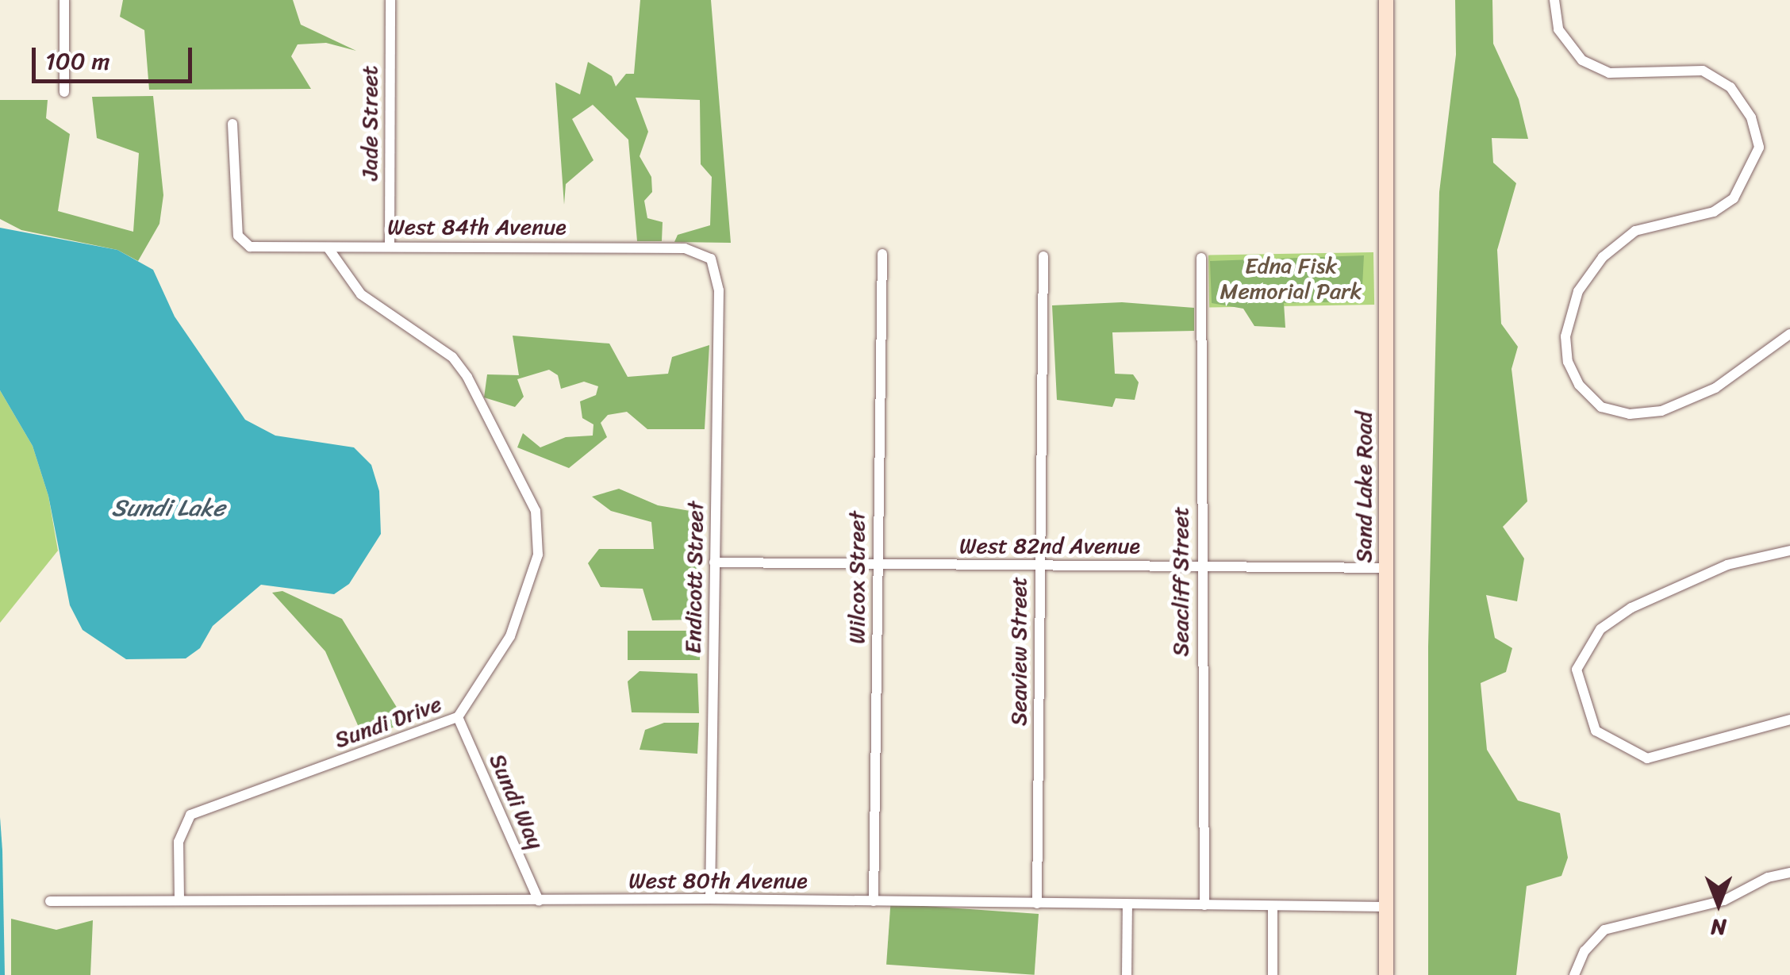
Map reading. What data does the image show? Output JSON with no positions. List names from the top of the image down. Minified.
{"streets":{"main road":["Sand Lake Road"],"street":["Jade Street","West 84th Avenue","West 82nd Avenue","Endicott Street","Wilcox Street","Seacliff Street","Seaview Street","Sundi Drive","Sundi Way","West 80th Avenue"]},"crossings":[["Jade Street","West 84th Avenue"],["West 84th Avenue","Endicott Street"],["West 84th Avenue","Sundi Drive"],["Sand Lake Road","West 82nd Avenue"],["Sand Lake Road","West 80th Avenue"],["West 82nd Avenue","Endicott Street"],["West 82nd Avenue","Wilcox Street"],["West 82nd Avenue","Seacliff Street"],["West 82nd Avenue","Seaview Street"],["Endicott Street","West 80th Avenue"],["Wilcox Street","West 80th Avenue"],["Seacliff Street","West 80th Avenue"],["Seaview Street","West 80th Avenue"],["Sundi Drive","Sundi Way"],["Sundi Drive","West 80th Avenue"],["Sundi Way","West 80th Avenue"]],"water":["Sundi Lake"],"parks":["Edna Fisk Memorial Park"],"scale_bar":"100 m","north":"bottom"}
